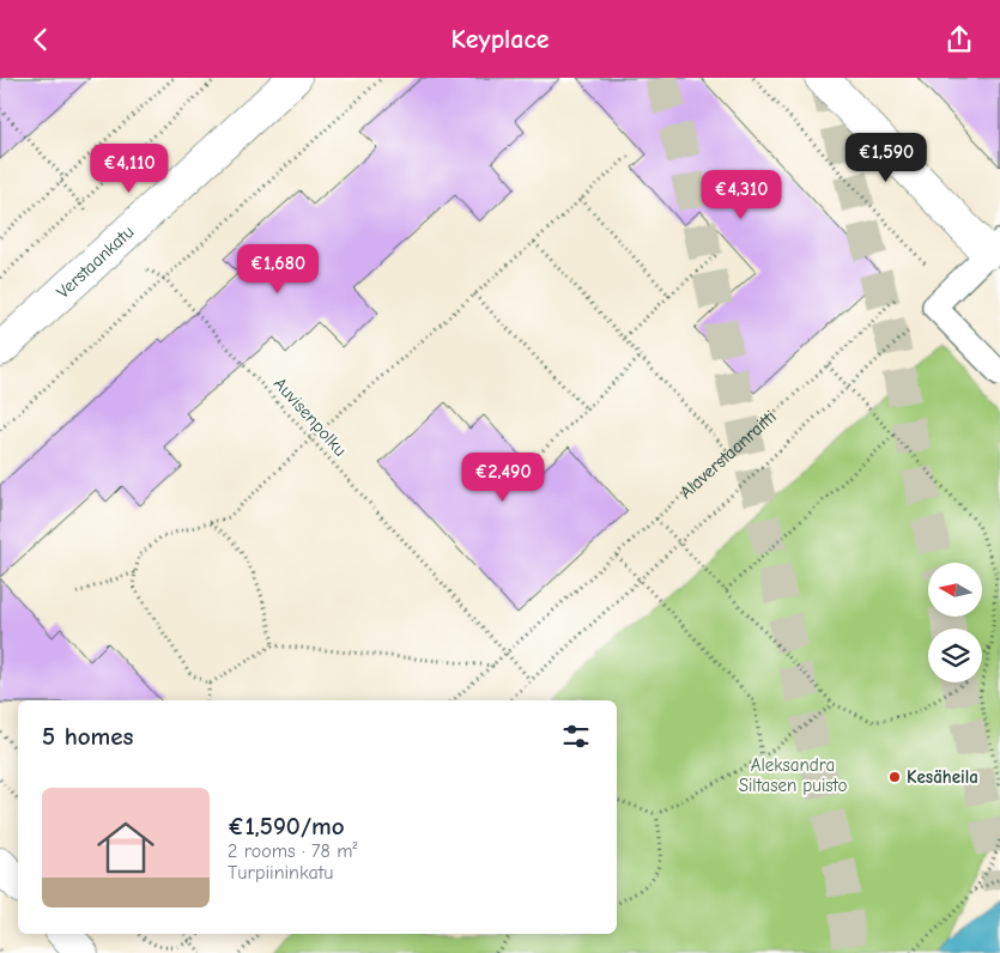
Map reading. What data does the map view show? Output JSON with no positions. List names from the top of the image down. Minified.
{"streets":{"street":["Verstaankatu"],"path":["Auvisenpolku","Alaverstaanraitti"]},"crossings":[["Verstaankatu","Auvisenpolku"],["Auvisenpolku","Alaverstaanraitti"]],"parks":["Aleksandra Siltasen puisto"],"places":["Kesäheila"],"north":"left","page":{"header":"Keyplace","price":["€1,590","€4,110","€4,310","€1,680","€2,490"],"heading":"5 homes","list":[{"name":"€1,590/mo","note":"2 rooms · 78 m² · Turpiininkatu"}]}}
